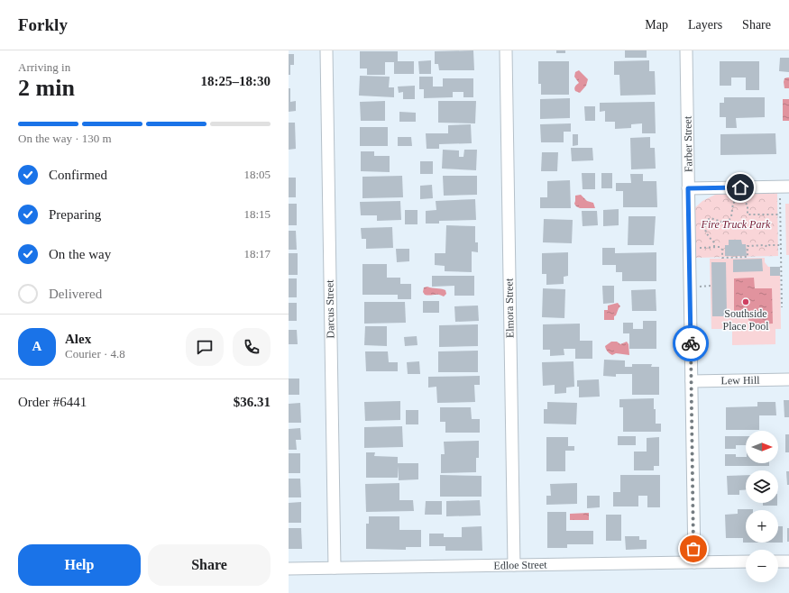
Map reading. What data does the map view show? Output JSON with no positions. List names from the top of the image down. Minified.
{"streets":{"street":["Farber Street","Elmora Street","Darcus Street","Lew Hill","Edloe Street"]},"crossings":[["Farber Street","Lew Hill"],["Farber Street","Edloe Street"],["Elmora Street","Edloe Street"],["Darcus Street","Edloe Street"]],"parks":["Fire Truck Park"],"places":["Southside Place Pool"],"north":"right","page":{"header":"Forkly","nav":["Map","Layers","Share"],"heading":["2 min","Arriving in","18:25–18:30"],"panel":["Alex","Courier · 4.8","Order #6441","$36.31"],"bar":"On the way · 130 m","list":[["Confirmed","18:05"],["Preparing","18:15"],["On the way","18:17"],"Delivered"],"round":"A","map_buttons":["+","−"],"buttons":["Help","Share"]}}
